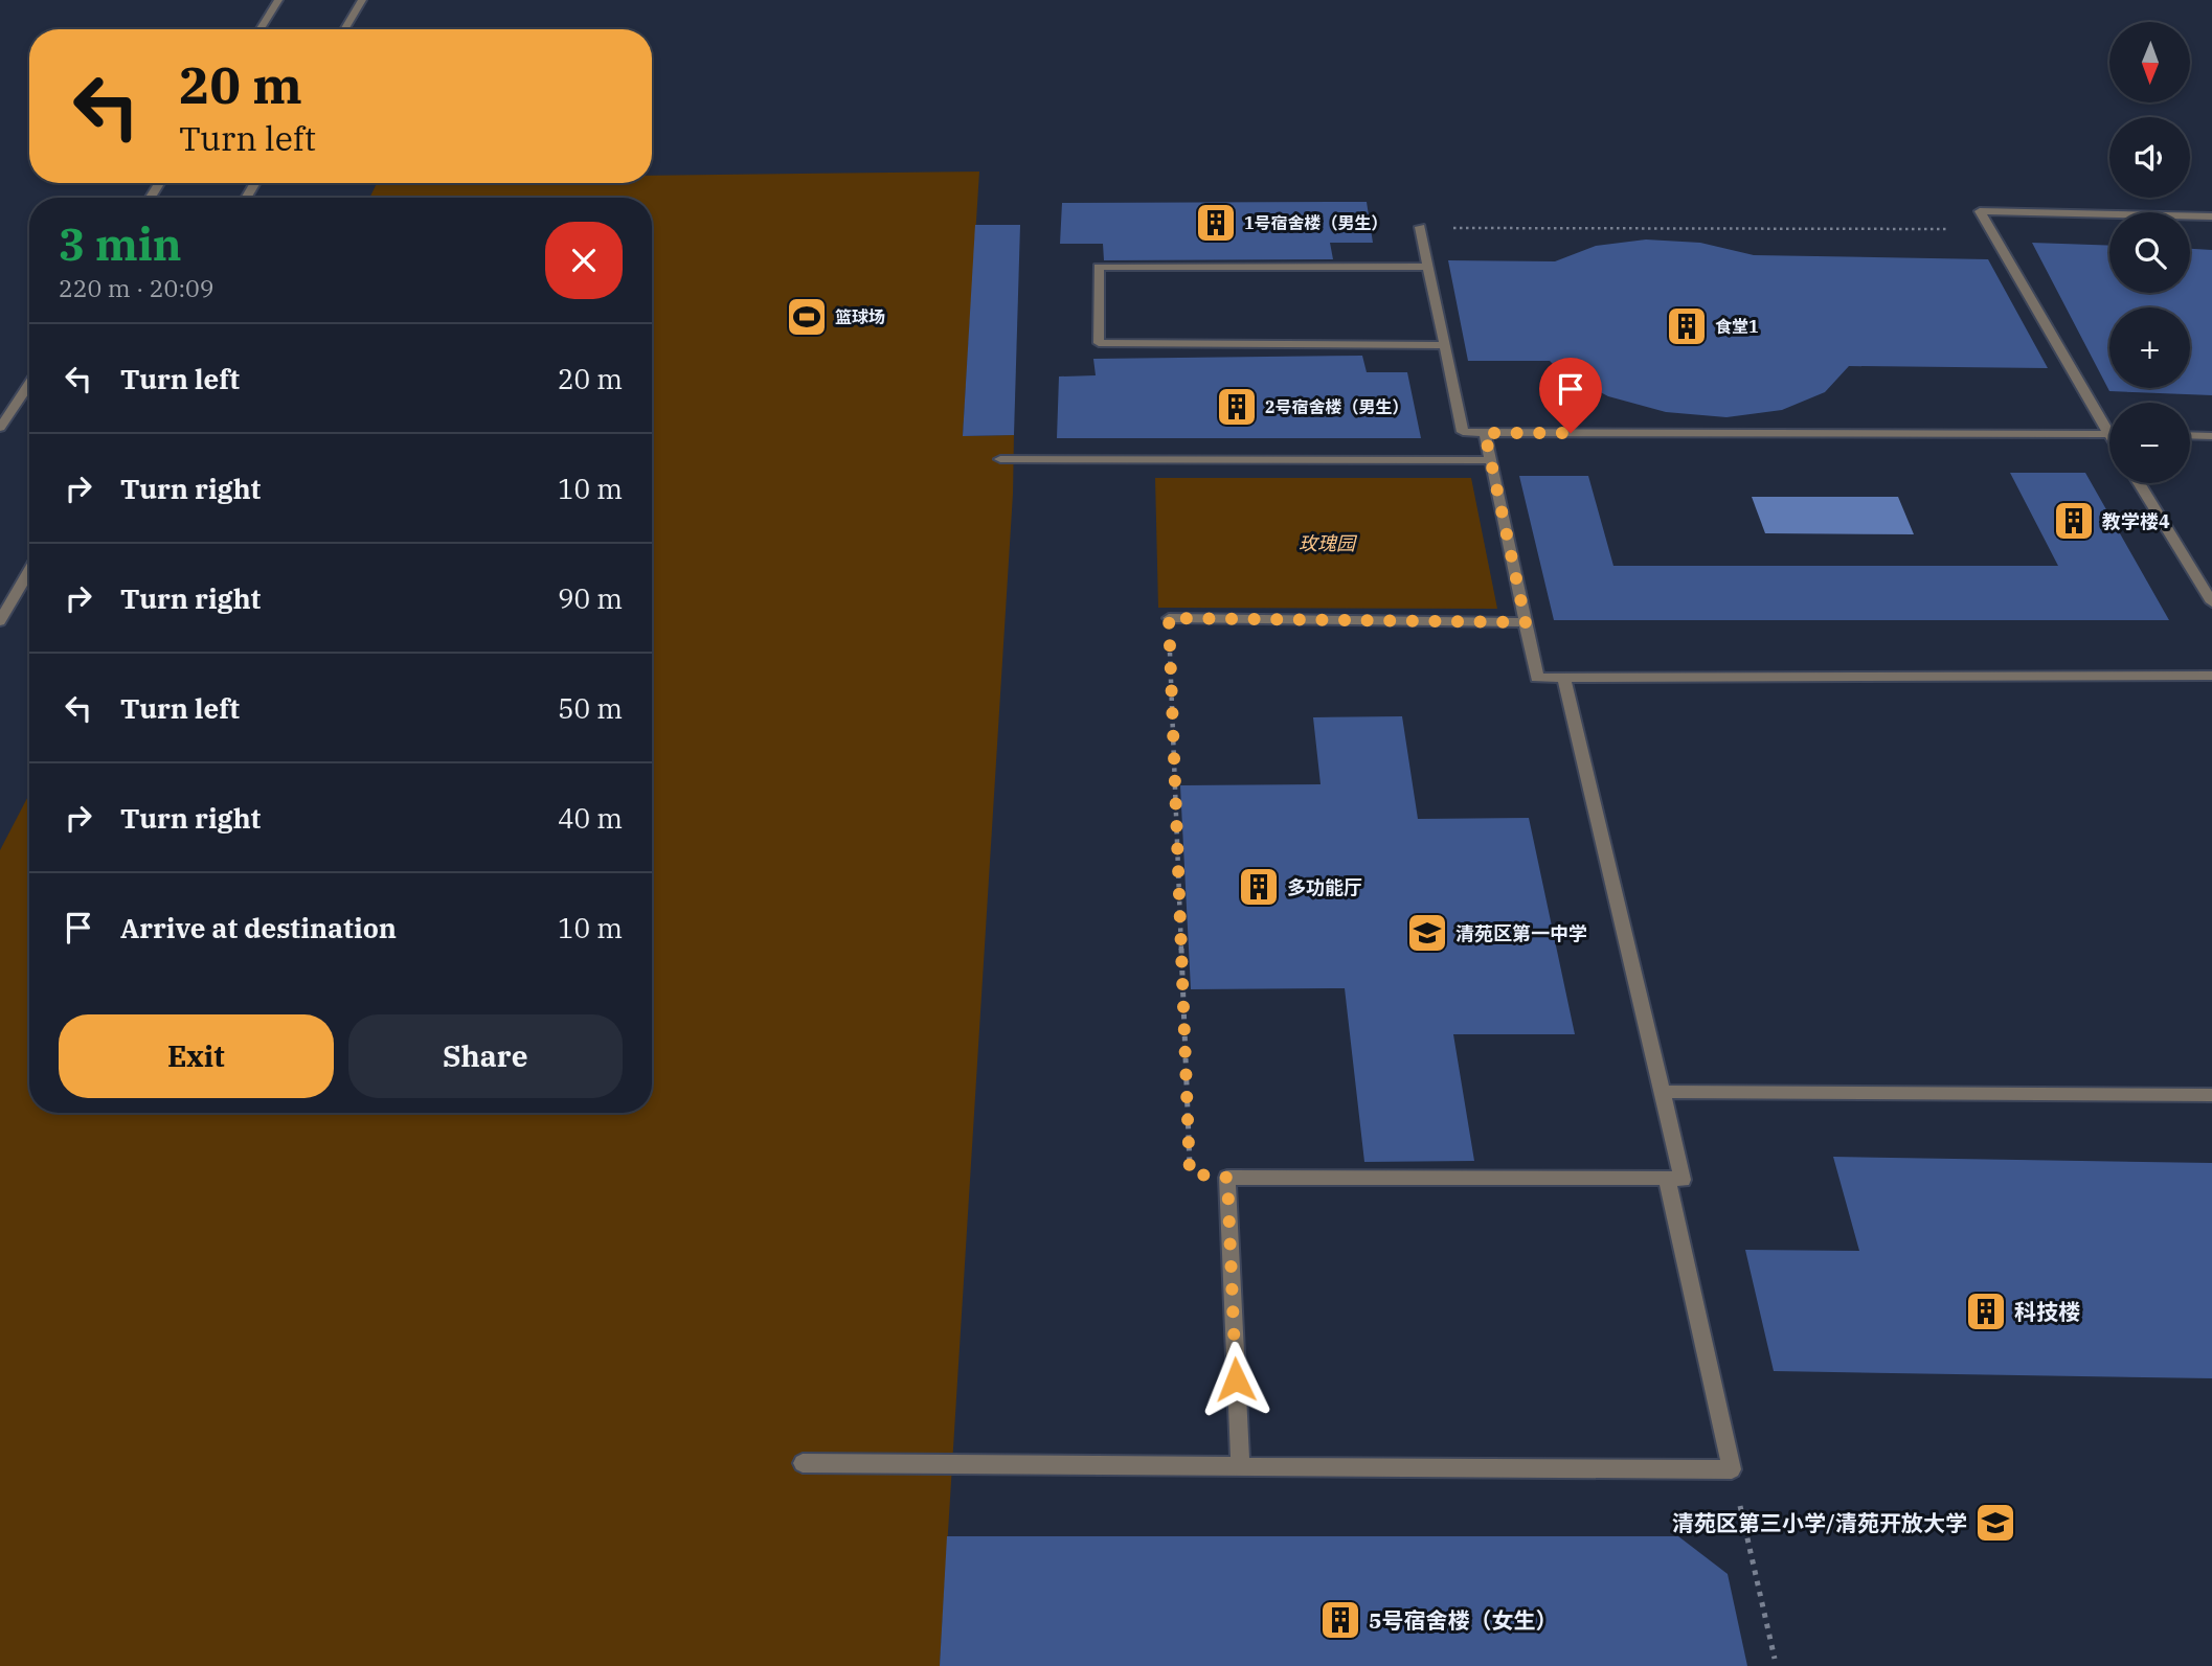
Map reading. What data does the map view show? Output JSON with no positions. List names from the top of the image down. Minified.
{"parks":["玫瑰园"],"places":{"building":["1号宿舍楼（男生）","食堂1","2号宿舍楼（男生）","教学楼4","多功能厅","科技楼","5号宿舍楼（女生）"],"sports":["篮球场"],"school or university":["清苑区第一中学","清苑区第三小学/清苑开放大学"]},"north":"bottom","page":{"map_buttons":["+","−"],"turn":["20 m","Turn left"],"heading":["3 min","220 m · 20:09"],"list":[{"name":"Turn left","value":"20 m"},{"name":"Turn right","value":"10 m"},{"name":"Turn right","value":"90 m"},{"name":"Turn left","value":"50 m"},{"name":"Turn right","value":"40 m"},{"name":"Arrive at destination","value":"10 m"}],"buttons":["Exit","Share"]}}
